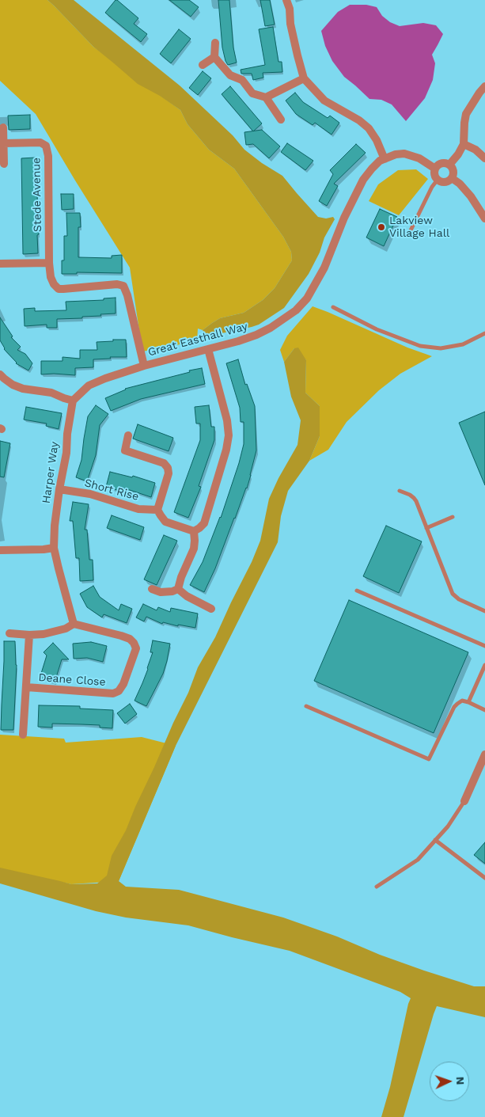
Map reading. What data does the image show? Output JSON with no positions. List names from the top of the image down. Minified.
{"streets":{"street":["Stede Avenue","Great Easthall Way","Harper Way","Short Rise","Deane Close"]},"crossings":[["Stede Avenue","Great Easthall Way"],["Great Easthall Way","Harper Way"],["Harper Way","Short Rise"]],"places":["Lakview Village Hall"],"north":"right"}
